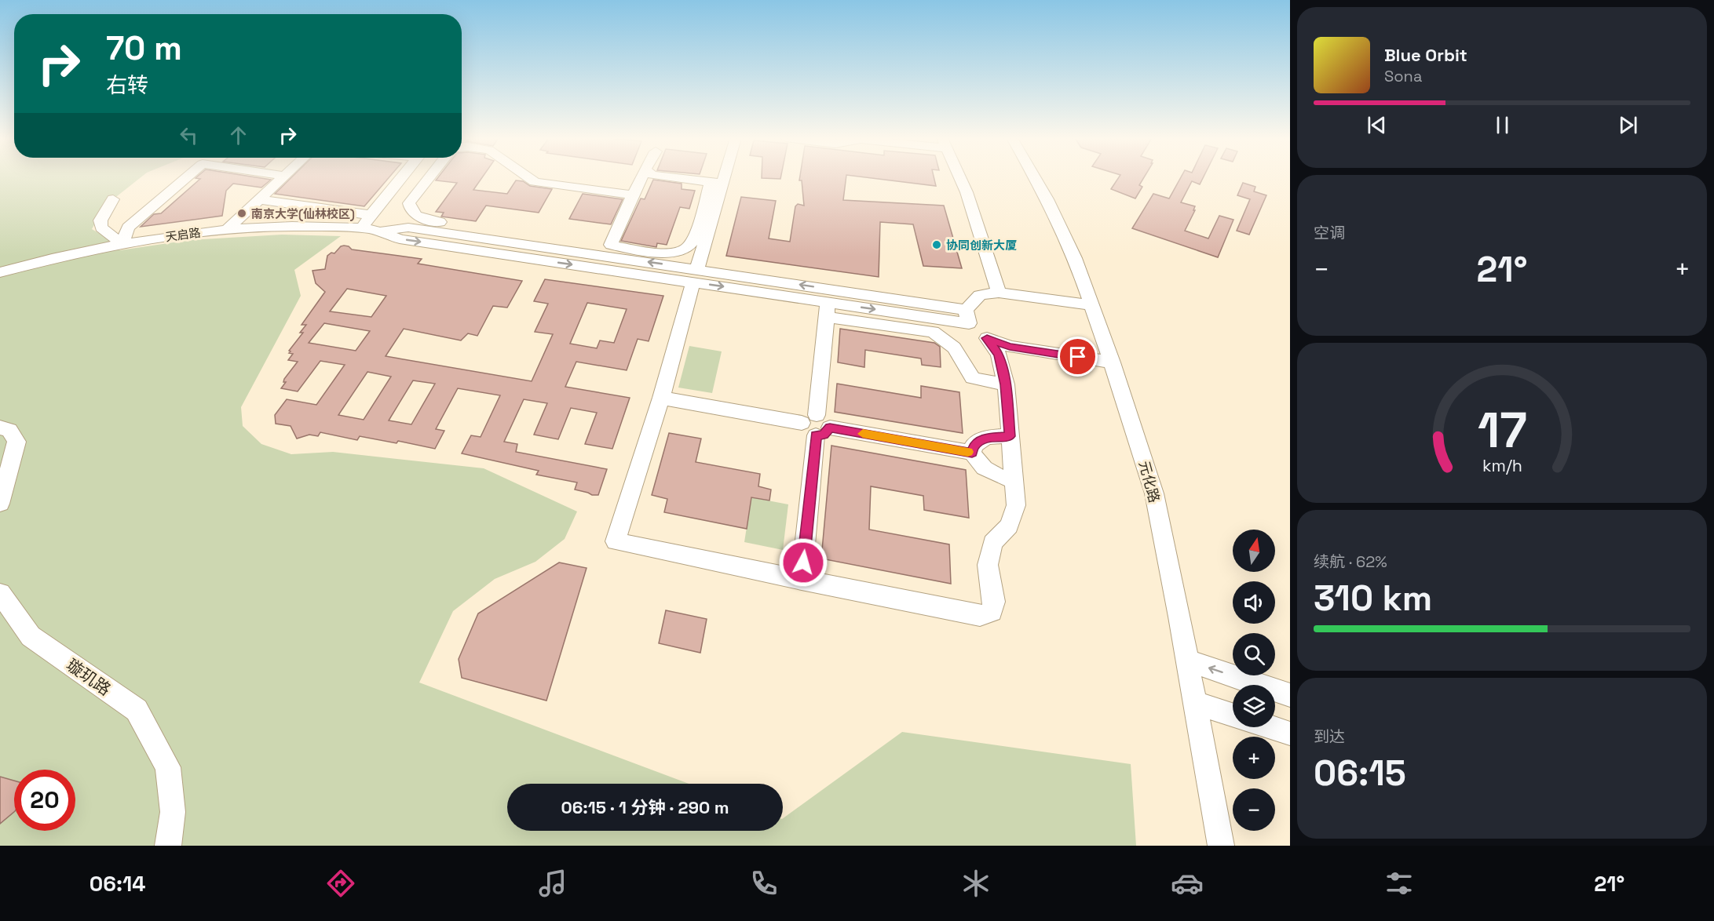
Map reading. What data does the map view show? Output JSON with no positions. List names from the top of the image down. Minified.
{"streets":{"street":["天启路","元化路","璇玑路"]},"places":["南京大学(仙林校区)","协同创新大厦"],"north":"top","page":{"turn":["70 m","右转"],"song":["Blue Orbit","Sona"],"tile":["空调",["续航 · 62%","310 km"],["到达","06:15"]],"heat":["−","21°","+"],"map_buttons":["+","−"],"limit":"20","trip":"06:15 · 1 分钟 · 290 m","tabs":["06:14","21°"],"gauge":["17","km/h"]}}
